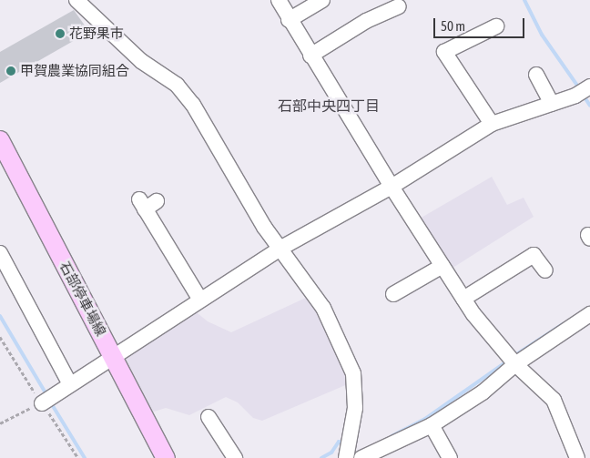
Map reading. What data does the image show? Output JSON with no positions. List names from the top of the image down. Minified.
{"streets":{"main road":["石部停車場線"]},"districts":["石部中央四丁目"],"places":["花野果市","甲賀農業協同組合"],"scale_bar":"50 m"}
